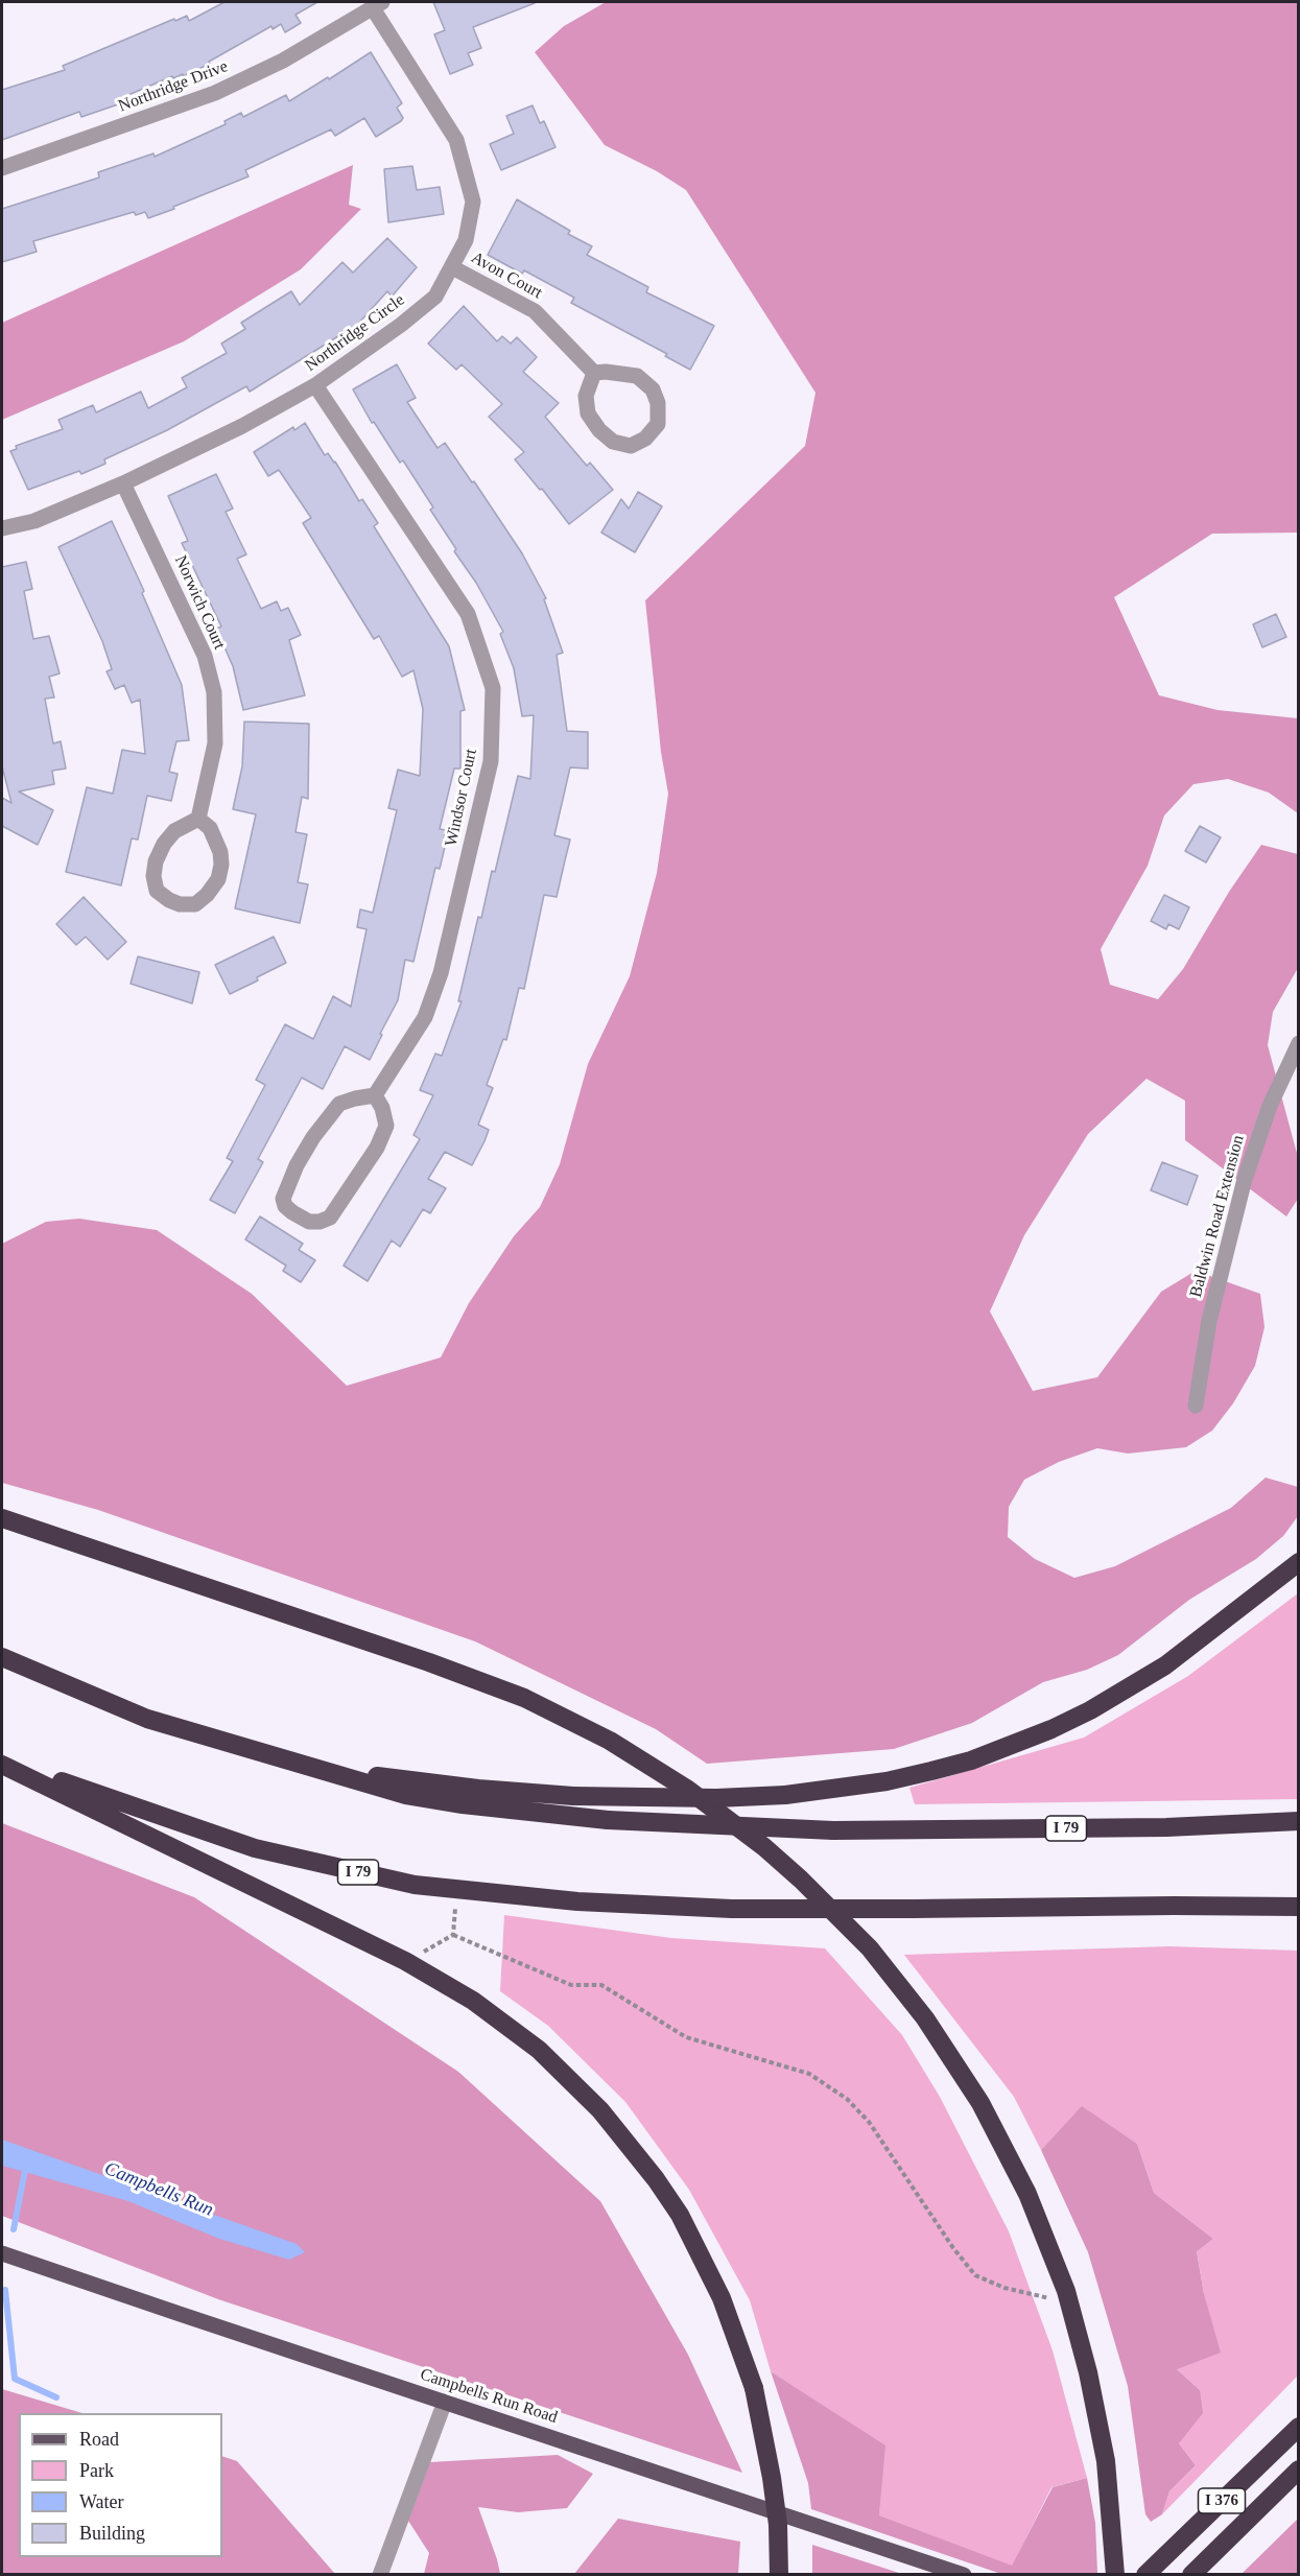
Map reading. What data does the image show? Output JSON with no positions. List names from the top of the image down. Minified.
{"streets":{"highway":["I 79","I 376"],"main road":["Campbells Run Road"],"street":["Northridge Drive","Avon Court","Northridge Circle","Norwich Court","Windsor Court","Baldwin Road Extension"]},"crossings":[["Northridge Drive","Northridge Circle"],["Avon Court","Northridge Circle"],["Northridge Circle","Norwich Court"],["Northridge Circle","Windsor Court"]],"water":["Campbells Run"],"legend":["Road","Park","Water","Building"]}
